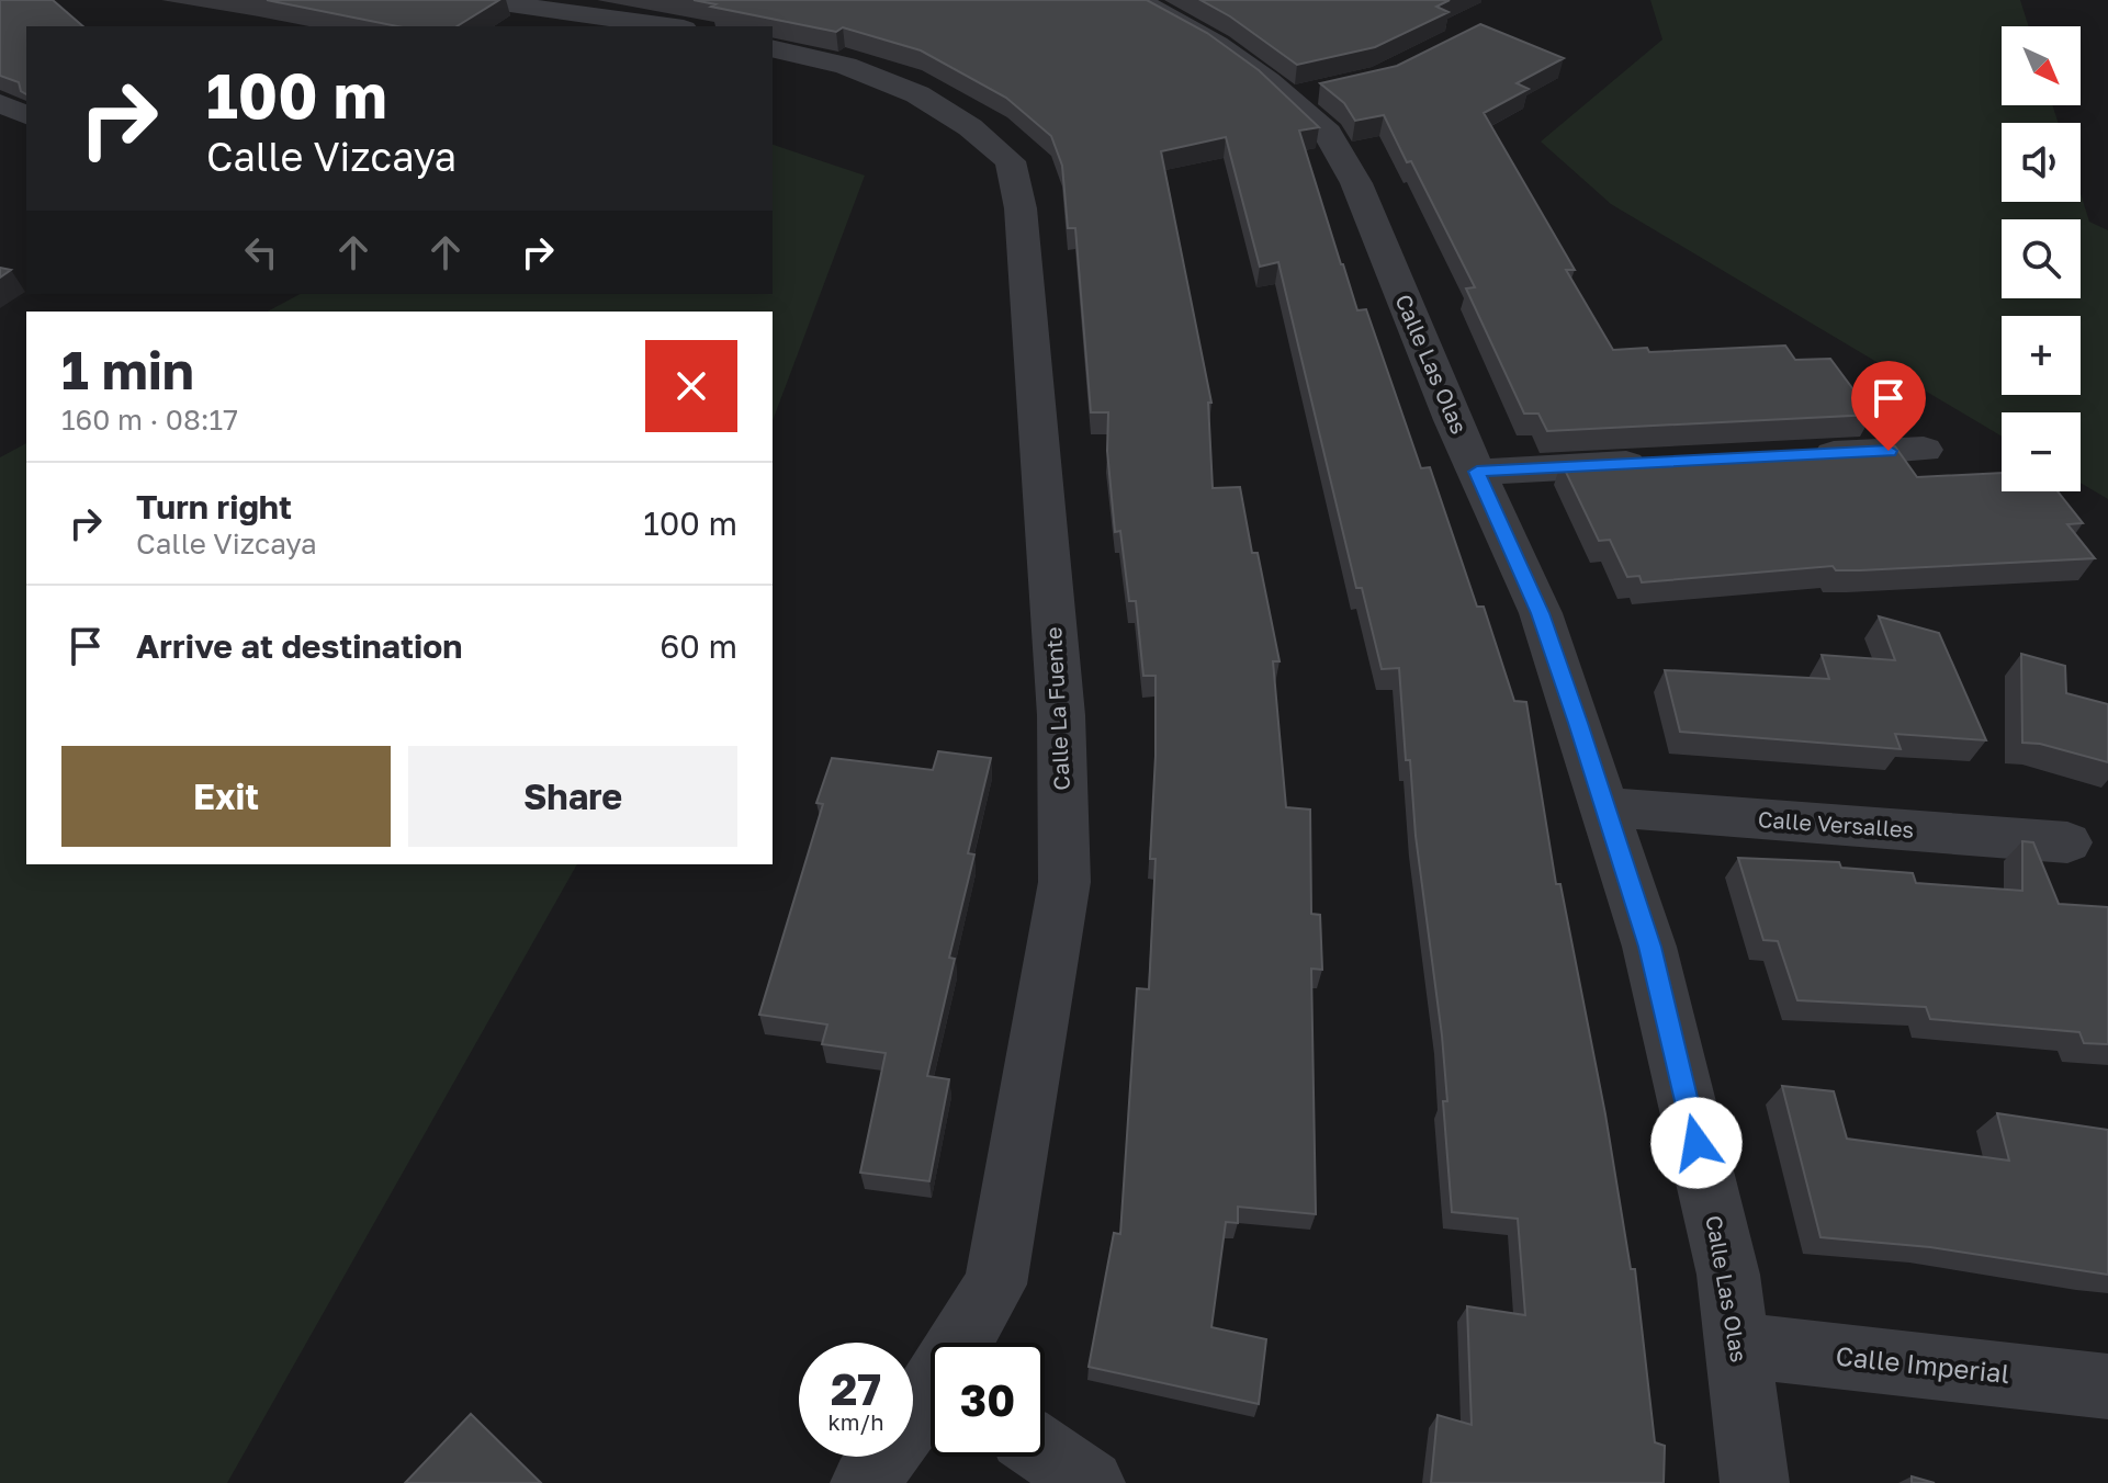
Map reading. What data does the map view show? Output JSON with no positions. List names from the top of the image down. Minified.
{"streets":{"street":["Calle Las Olas","Calle La Fuente","Calle Versalles","Calle Imperial"]},"crossings":[["Calle Las Olas","Calle Versalles"],["Calle Las Olas","Calle Imperial"]],"north":"bottom right","page":{"map_buttons":["+","−"],"turn":["100 m","Calle Vizcaya"],"heading":["1 min","160 m · 08:17"],"list":[{"name":"Turn right","note":"Calle Vizcaya","value":"100 m"},{"name":"Arrive at destination","value":"60 m"}],"buttons":["Exit","Share"],"speed":"27 km/h","limit":"30"}}
